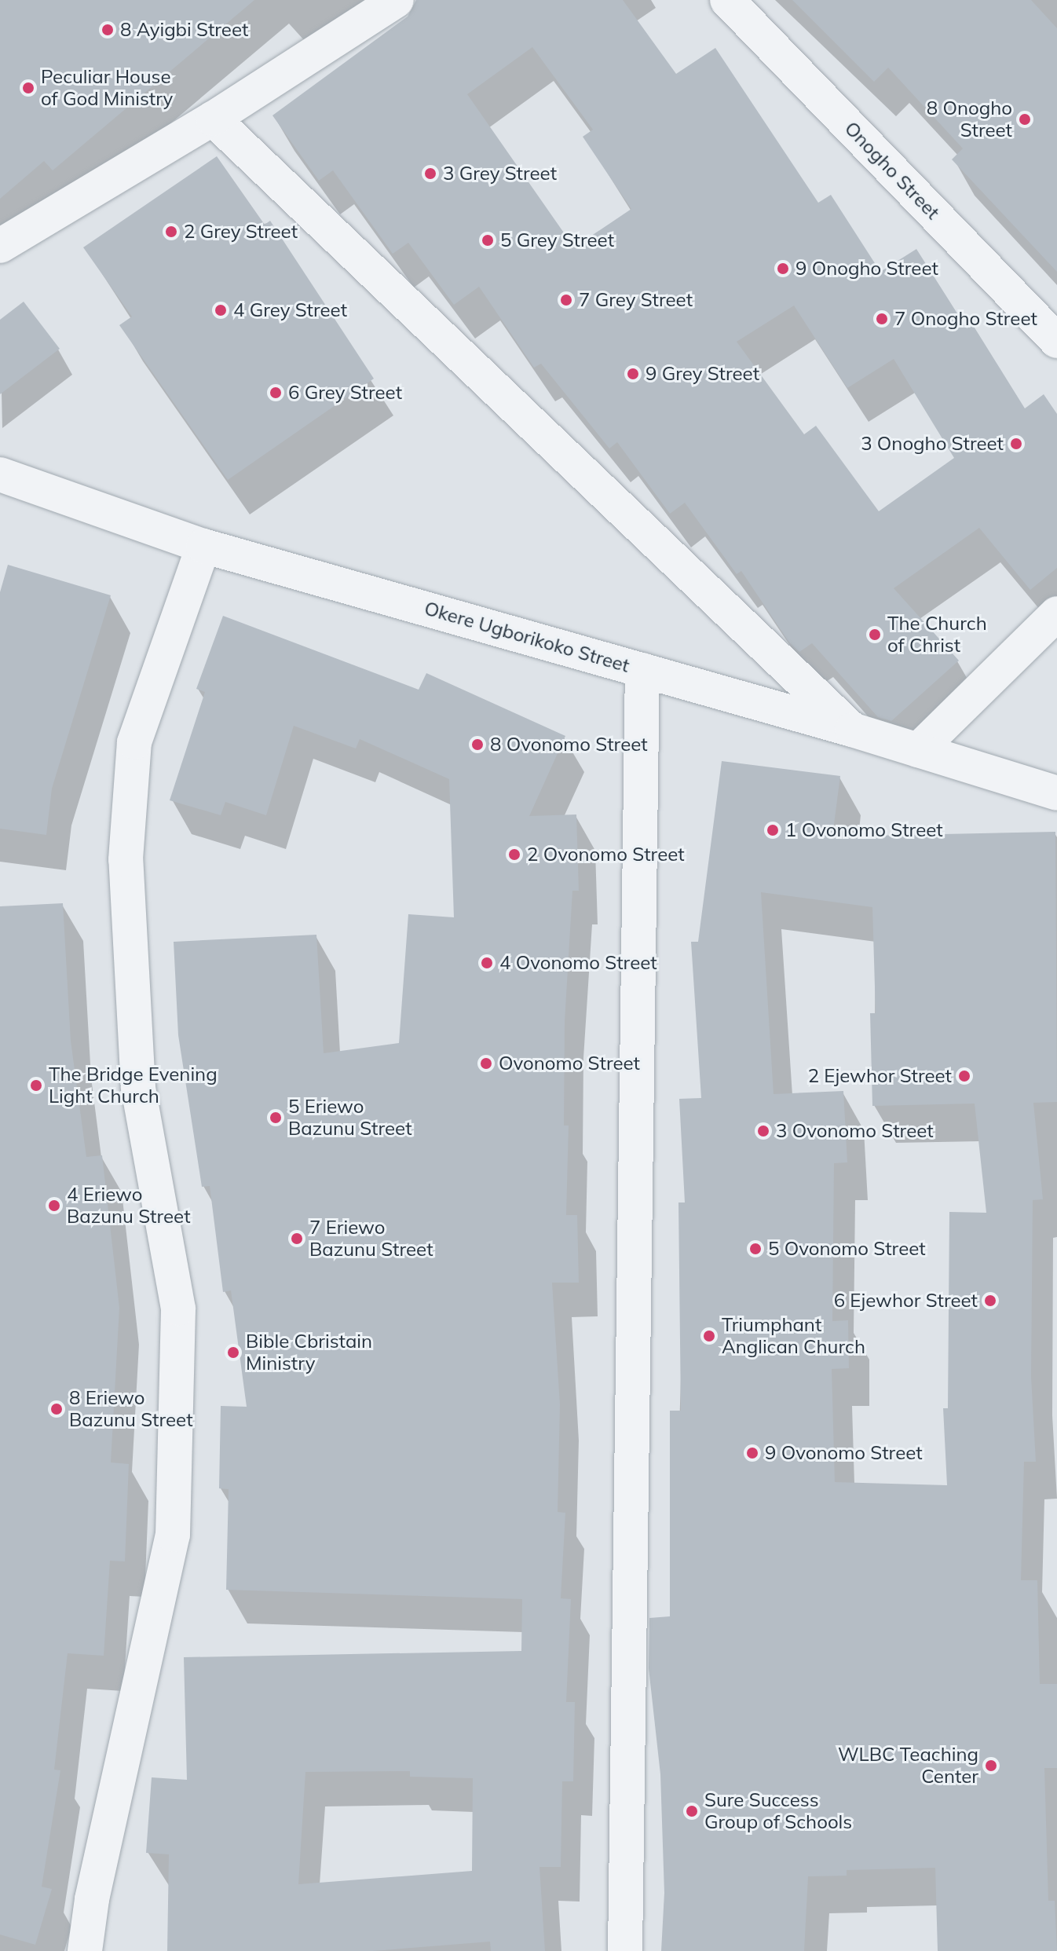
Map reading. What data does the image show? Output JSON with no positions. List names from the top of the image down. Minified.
{"streets":{"street":["Onogho Street","Okere Ugborikoko Street"]},"places":["8 Ayigbi Street","Peculiar House of God Ministry","8 Onogho Street","3 Grey Street","2 Grey Street","5 Grey Street","9 Onogho Street","7 Grey Street","4 Grey Street","7 Onogho Street","9 Grey Street","6 Grey Street","3 Onogho Street","The Church of Christ","8 Ovonomo Street","1 Ovonomo Street","2 Ovonomo Street","4 Ovonomo Street","Ovonomo Street","2 Ejewhor Street","The Bridge Evening Light Church","5 Eriewo Bazunu Street","3 Ovonomo Street","4 Eriewo Bazunu Street","7 Eriewo Bazunu Street","5 Ovonomo Street","6 Ejewhor Street","Triumphant Anglican Church","Bible Cbristain Ministry","8 Eriewo Bazunu Street","9 Ovonomo Street","WLBC Teaching Center","Sure Success Group of Schools"]}
